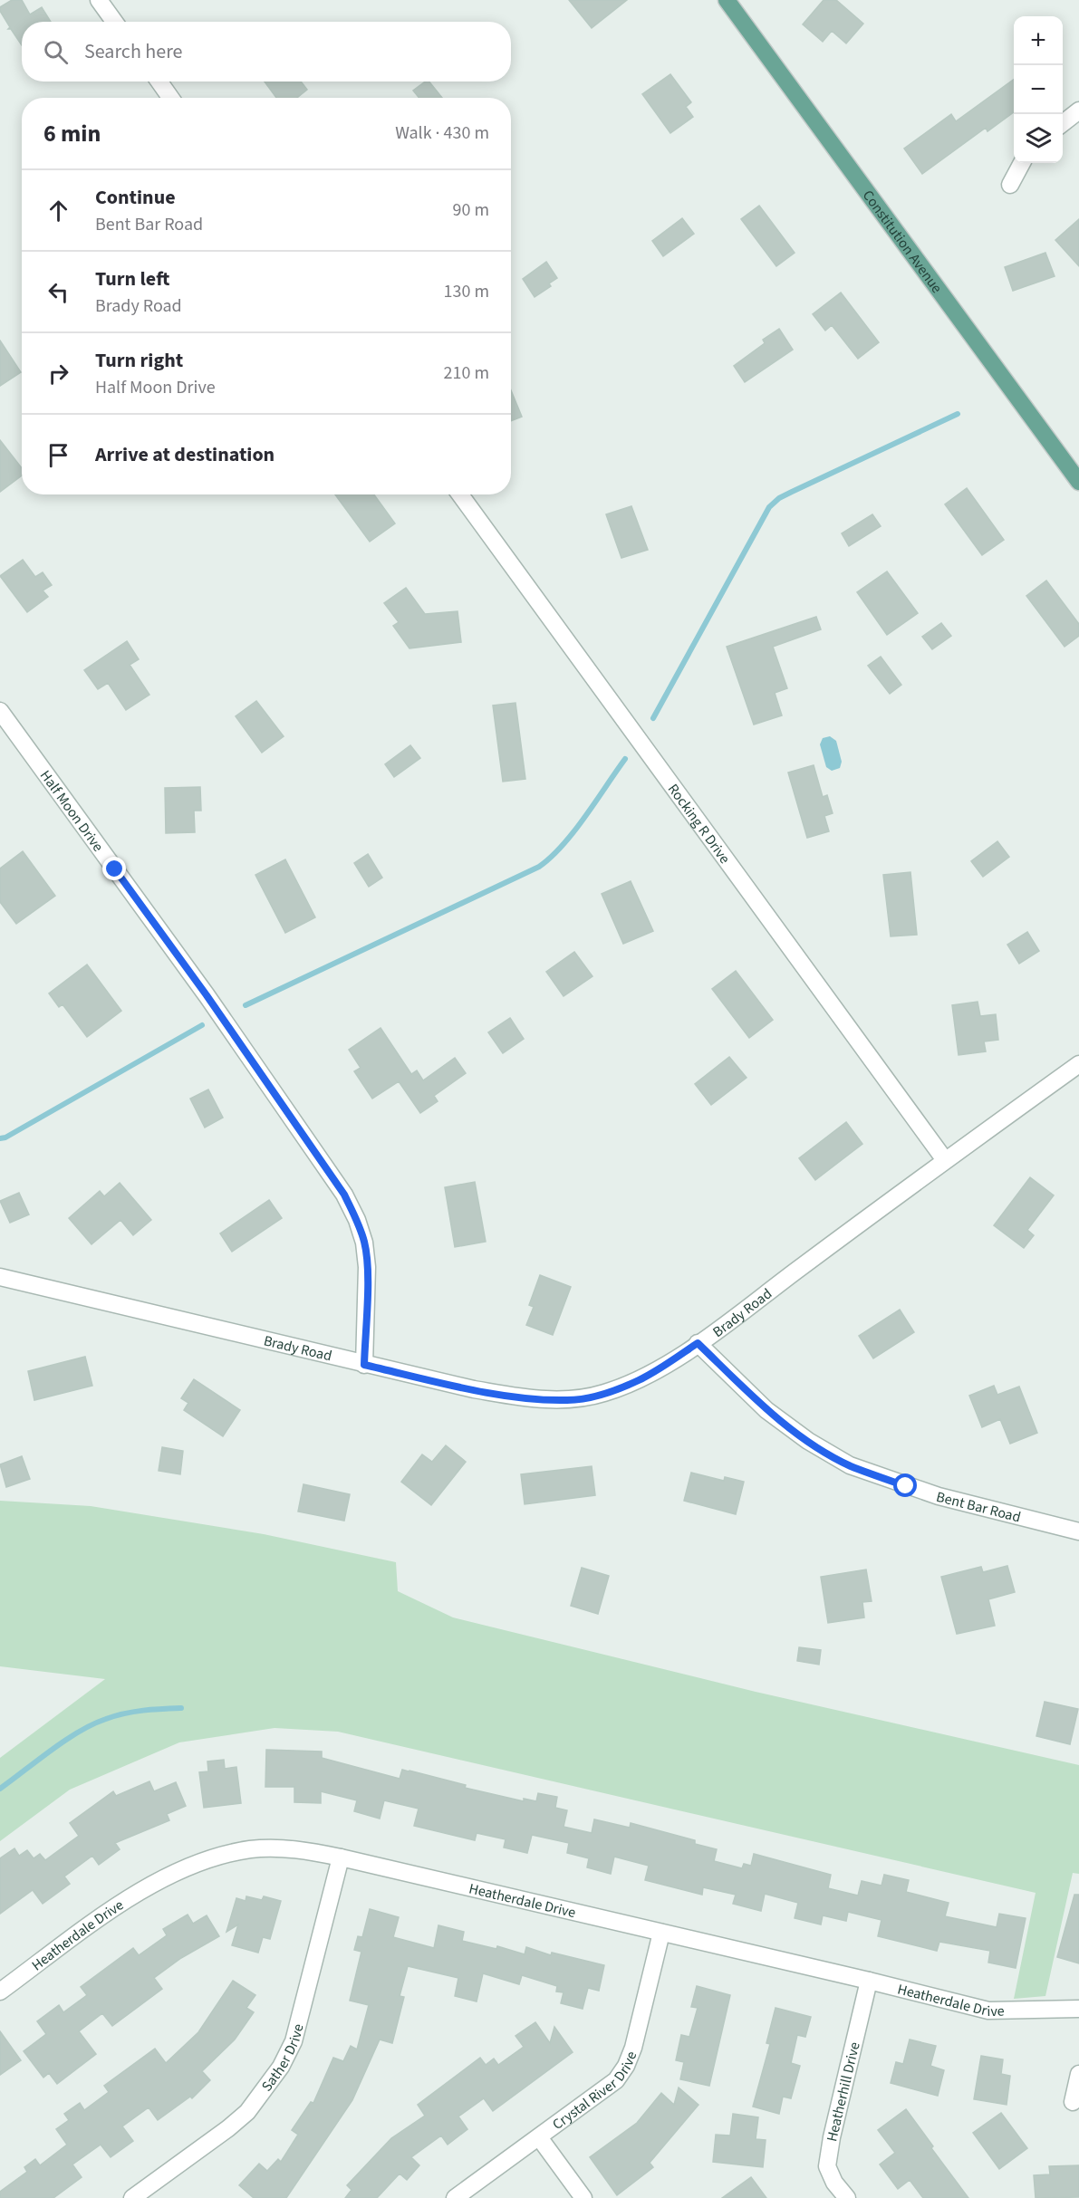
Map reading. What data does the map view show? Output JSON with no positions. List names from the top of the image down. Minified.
{"streets":{"main road":["Constitution Avenue"],"street":["Half Moon Drive","Rocking R Drive","Brady Road","Bent Bar Road","Heatherdale Drive","Sather Drive","Crystal River Drive","Heatherhill Drive"]},"crossings":[["Half Moon Drive","Brady Road"],["Rocking R Drive","Brady Road"],["Brady Road","Bent Bar Road"],["Heatherdale Drive","Sather Drive"],["Heatherdale Drive","Crystal River Drive"],["Heatherdale Drive","Heatherhill Drive"]],"page":{"map_buttons":["+","−"],"search":"Search here","heading":["6 min","Walk · 430 m"],"list":[["Continue","Bent Bar Road","90 m"],["Turn left","Brady Road","130 m"],["Turn right","Half Moon Drive","210 m"],"Arrive at destination"]}}
